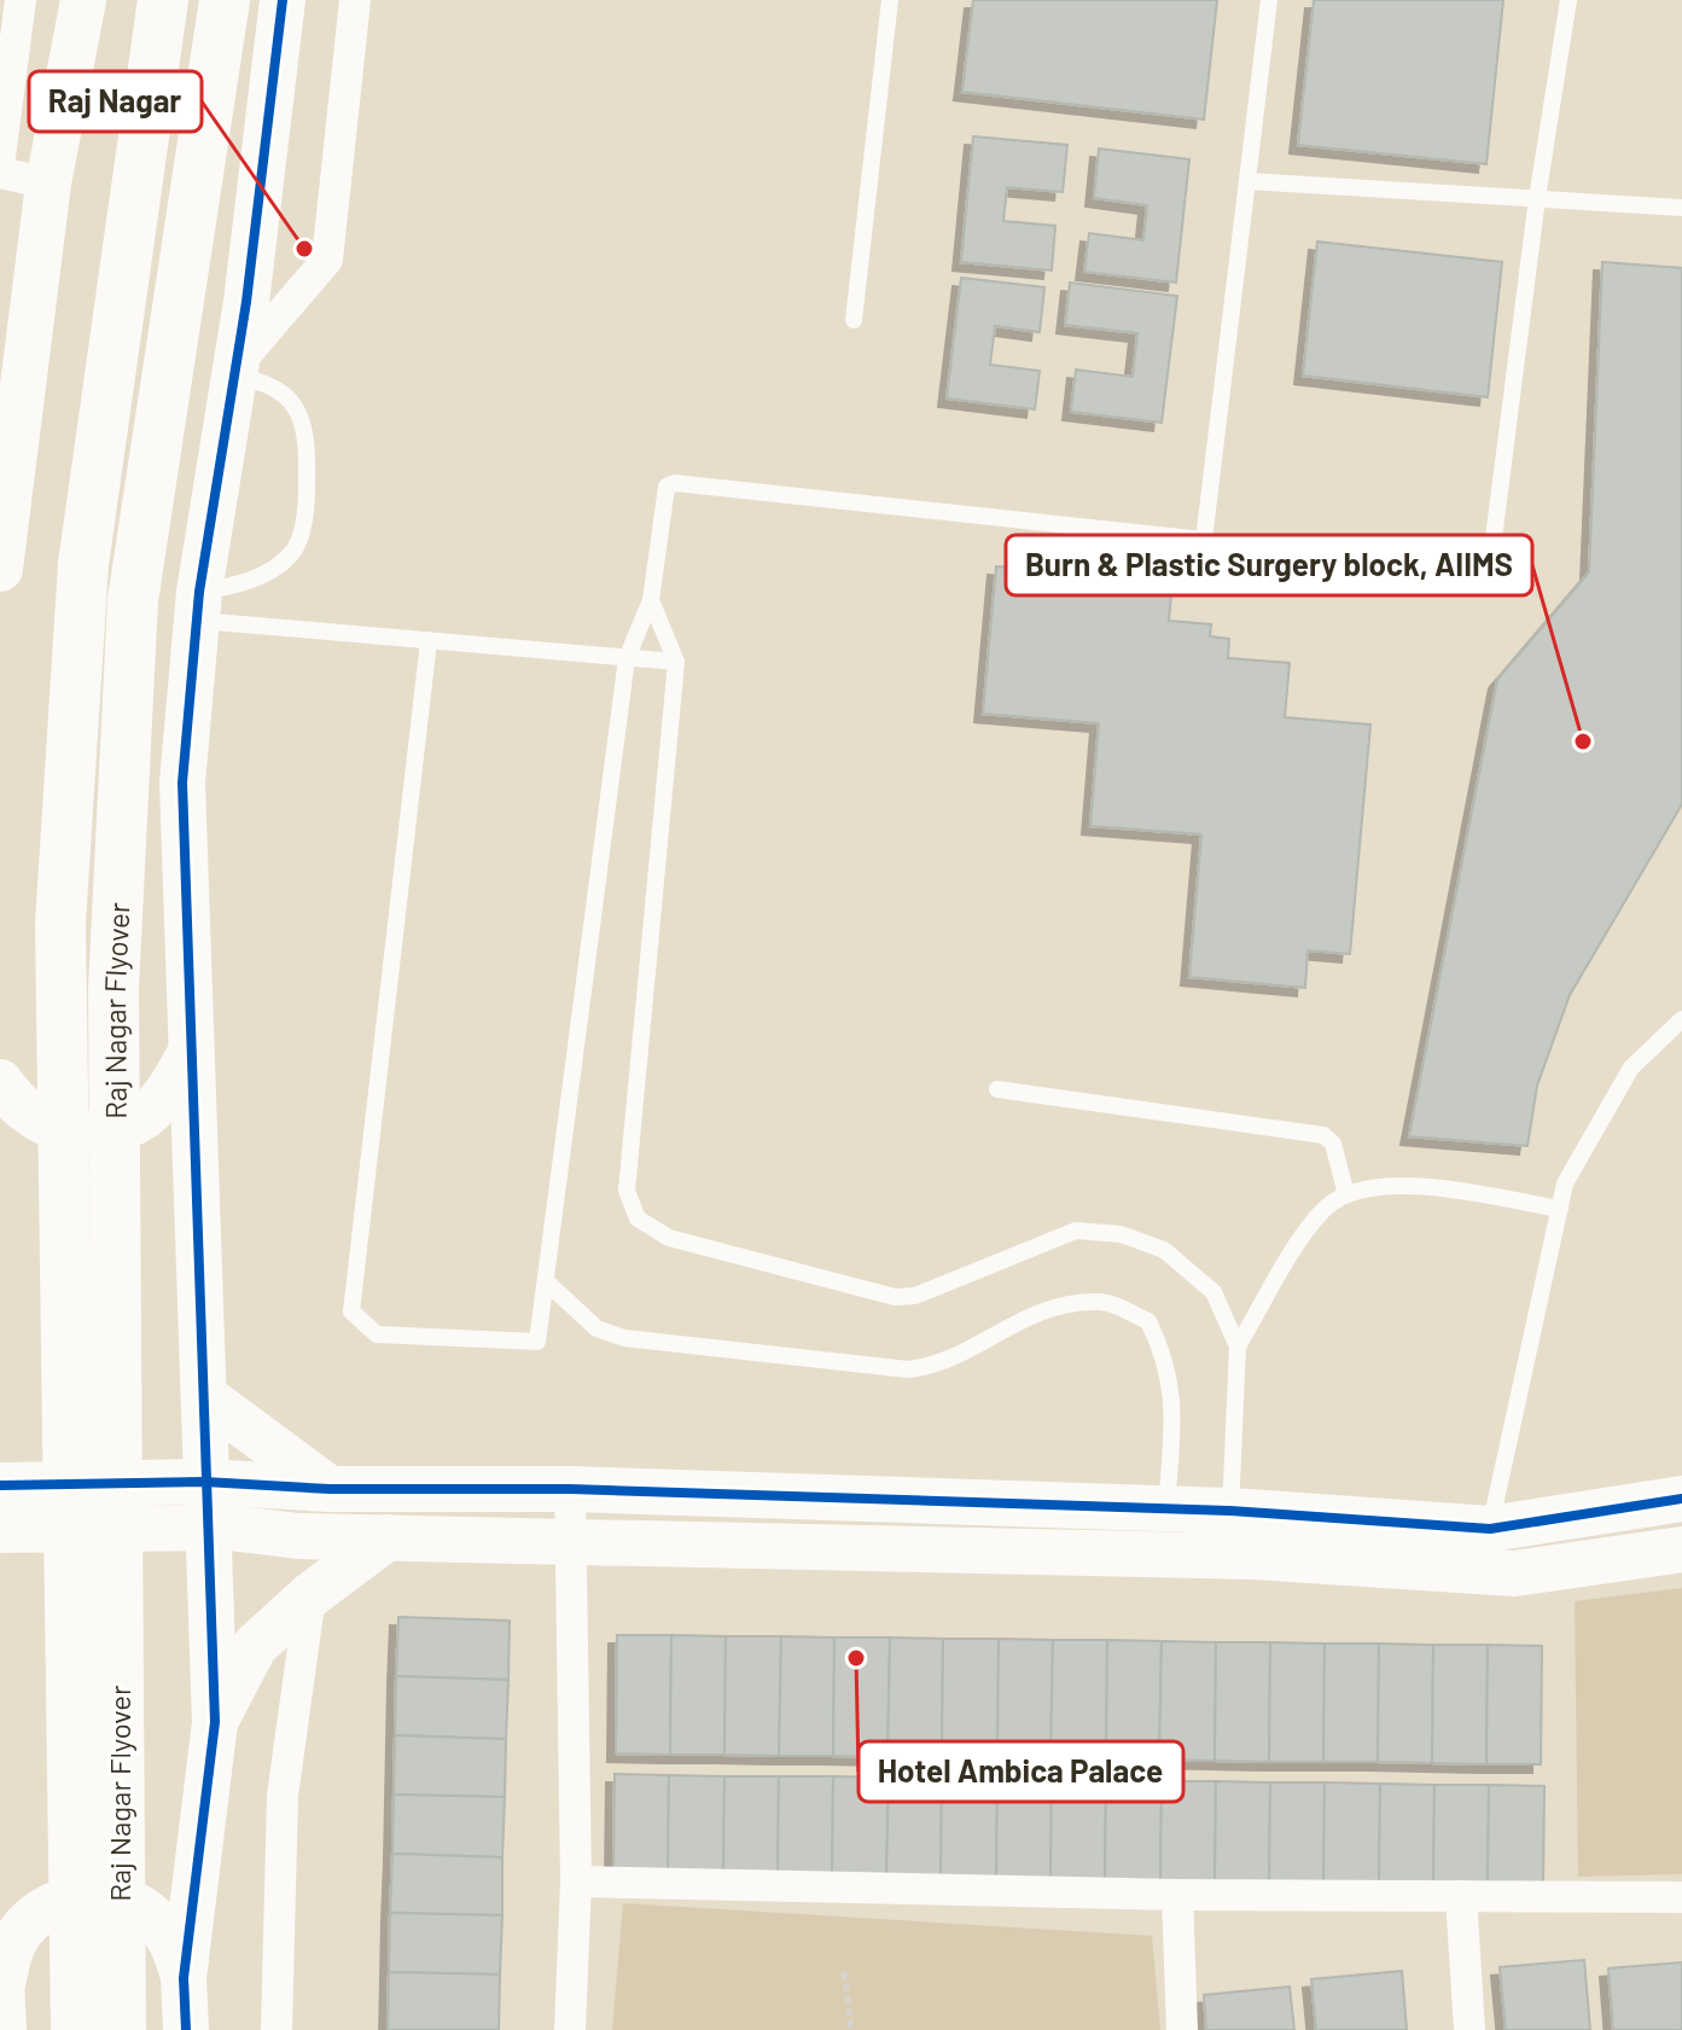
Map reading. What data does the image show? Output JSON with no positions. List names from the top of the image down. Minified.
{"streets":{"main road":["Raj Nagar Flyover"]},"places":["Raj Nagar","Burn & Plastic Surgery block, AIIMS","Hotel Ambica Palace"]}
